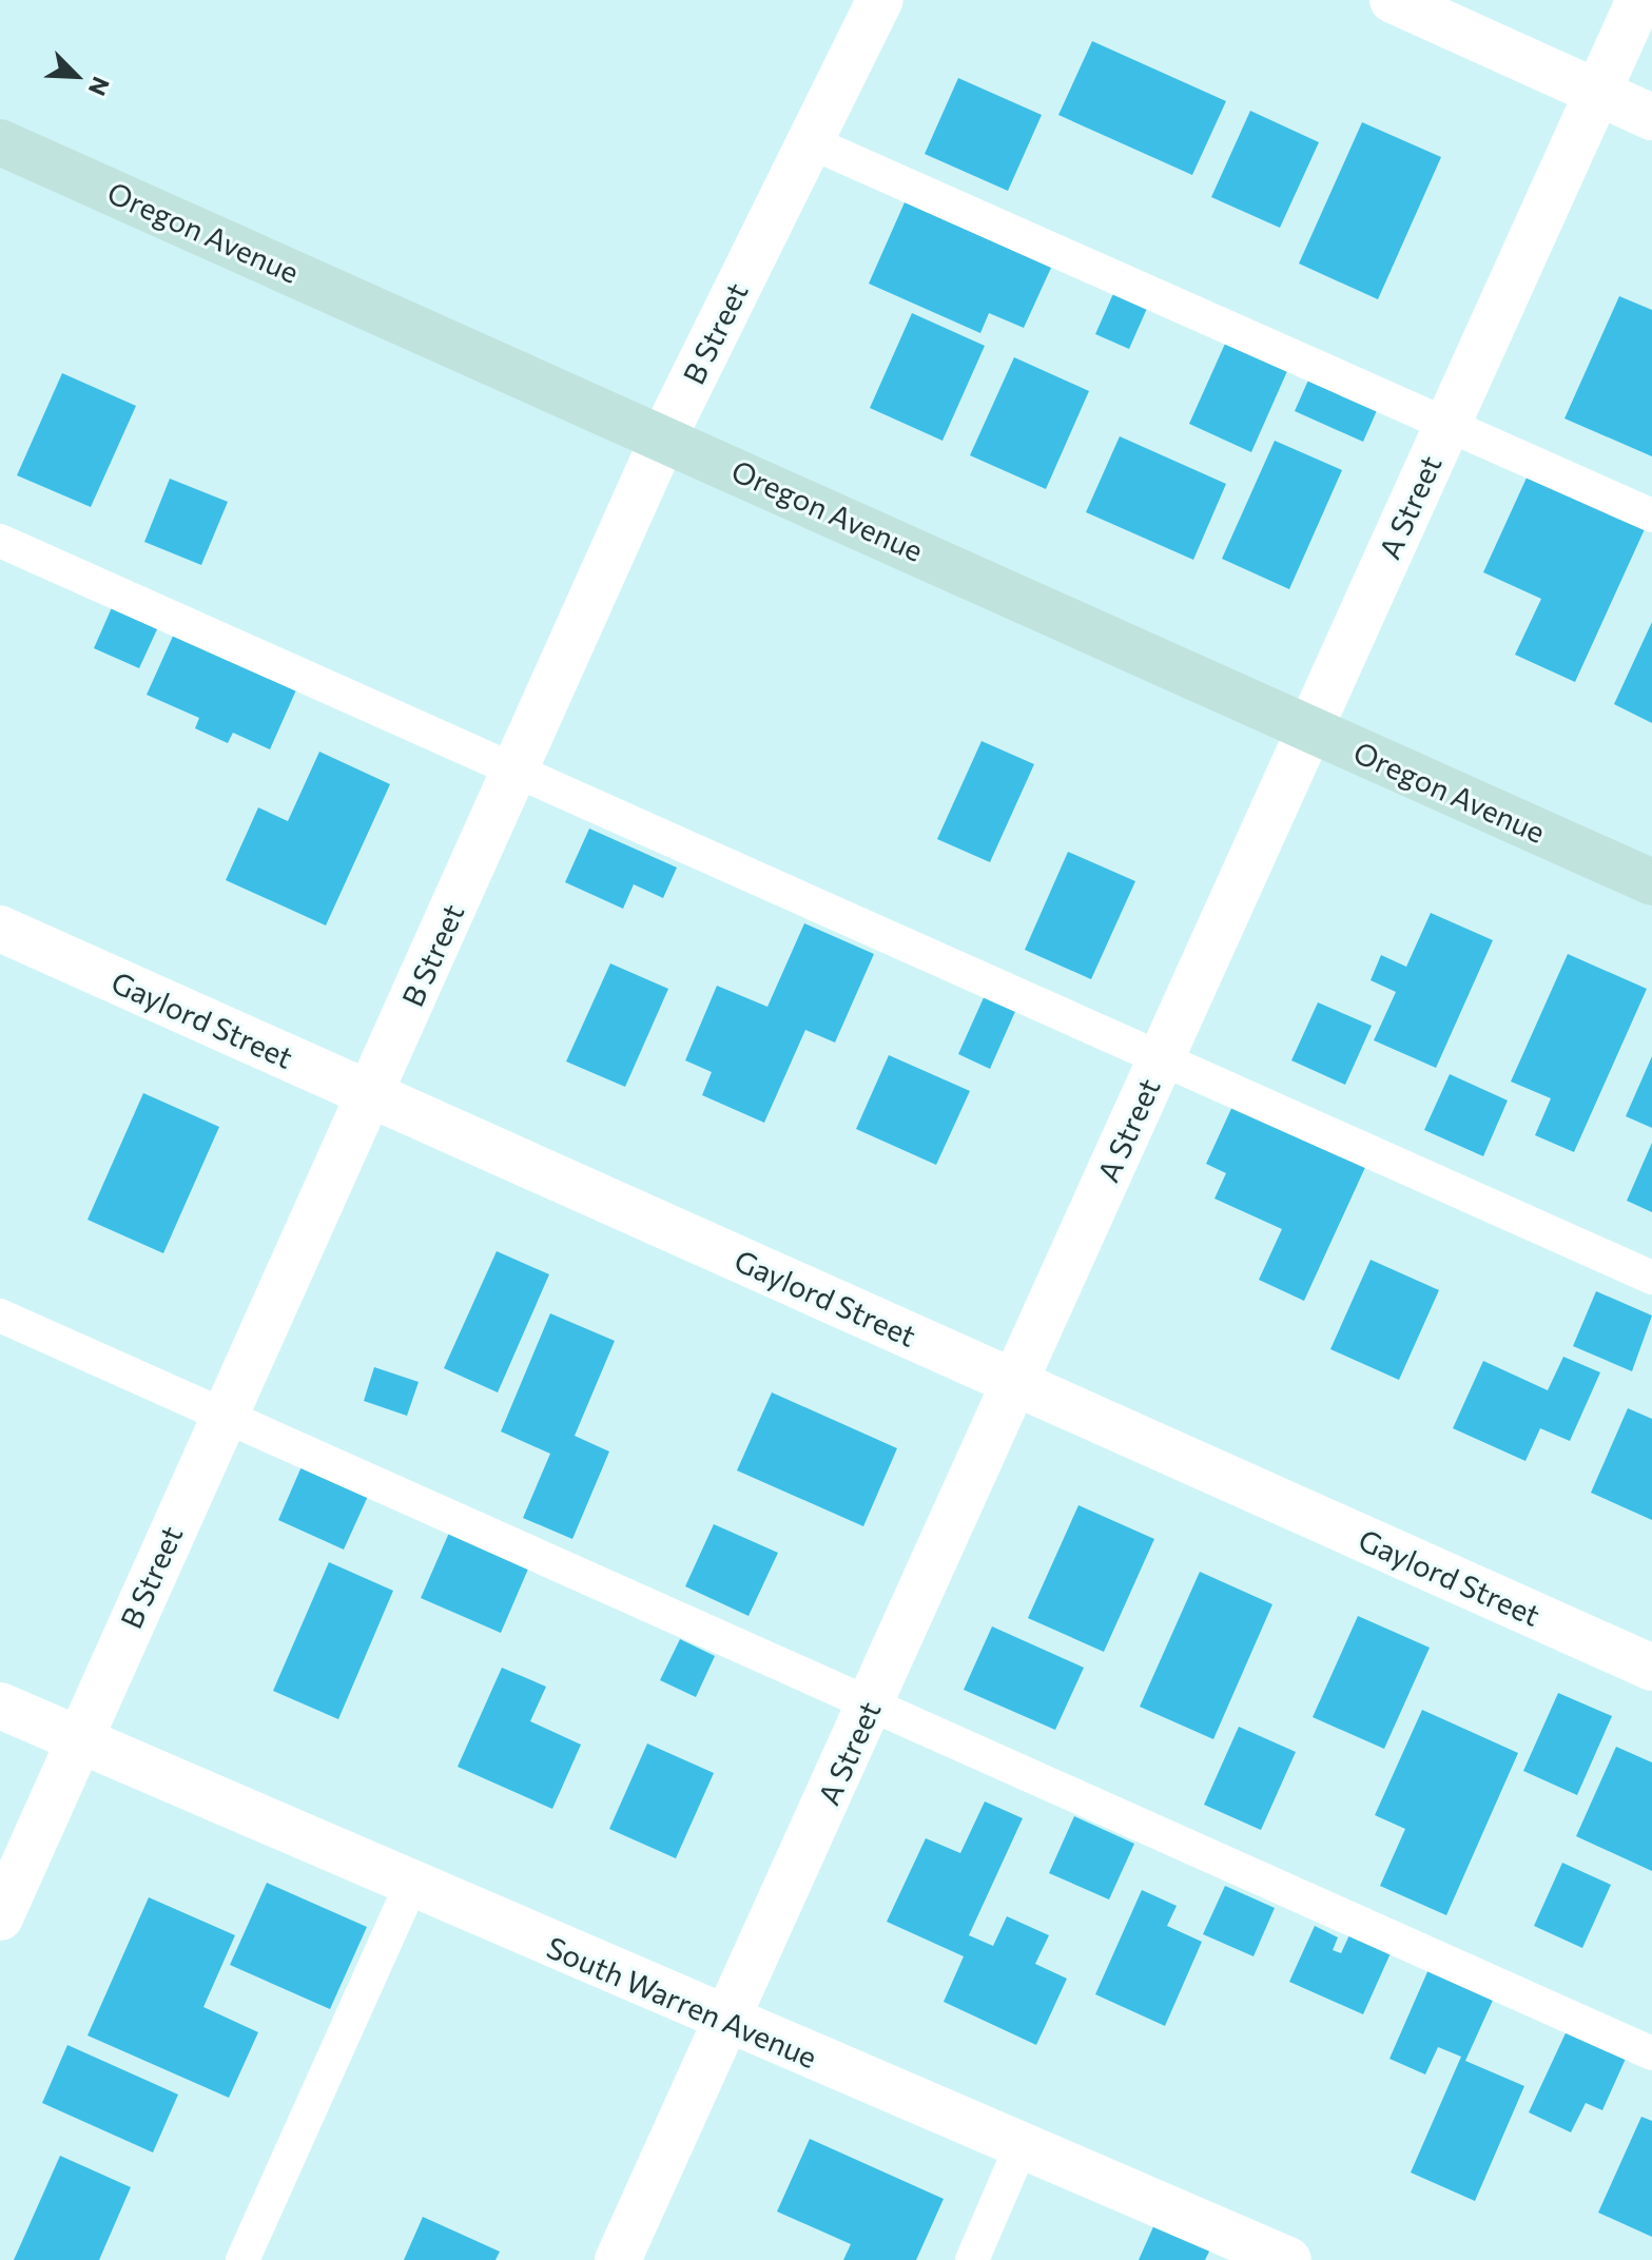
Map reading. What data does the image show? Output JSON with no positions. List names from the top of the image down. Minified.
{"streets":{"street":["Oregon Avenue","B Street","A Street","Gaylord Street","South Warren Avenue"]},"crossings":[["Oregon Avenue","B Street"],["Oregon Avenue","A Street"],["B Street","Gaylord Street"],["B Street","South Warren Avenue"],["A Street","Gaylord Street"],["A Street","South Warren Avenue"]],"north":"bottom right"}
